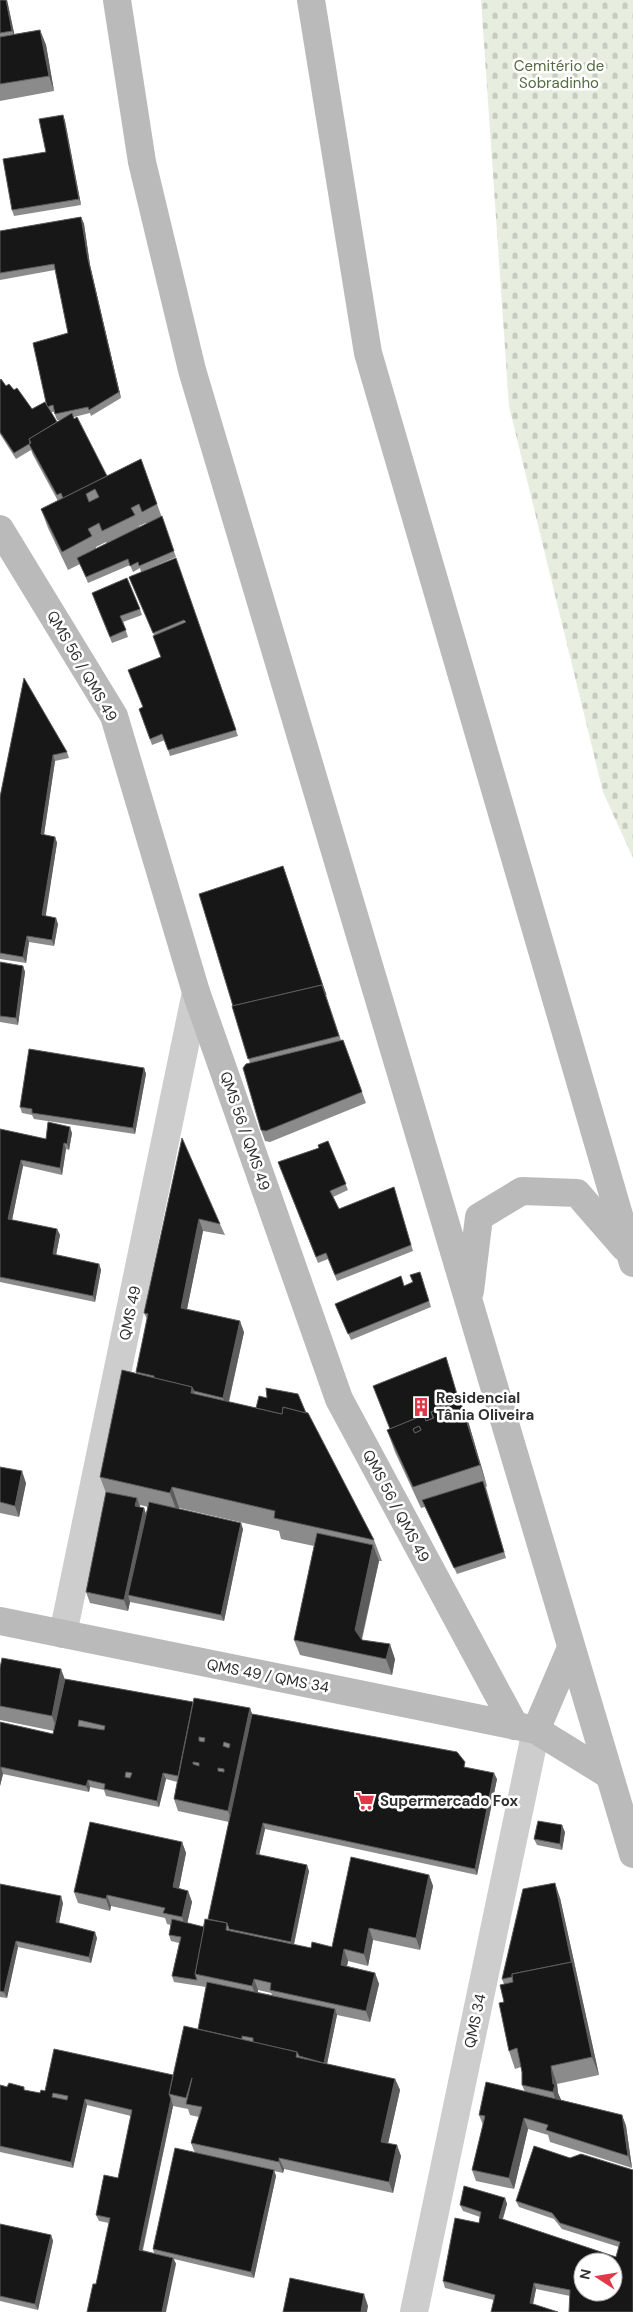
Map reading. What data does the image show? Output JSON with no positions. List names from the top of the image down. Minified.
{"streets":{"main road":["QMS 56 / QMS 49","QMS 49 / QMS 34"],"street":["QMS 49","QMS 34"]},"crossings":[["QMS 56 / QMS 49","QMS 49"],["QMS 56 / QMS 49","QMS 49 / QMS 34"],["QMS 56 / QMS 49","QMS 34"],["QMS 49","QMS 49 / QMS 34"],["QMS 49 / QMS 34","QMS 34"]],"parks":["Cemitério de Sobradinho"],"places":{"building":["Residencial Tânia Oliveira"],"supermarket":["Supermercado Fox"]},"north":"left"}
